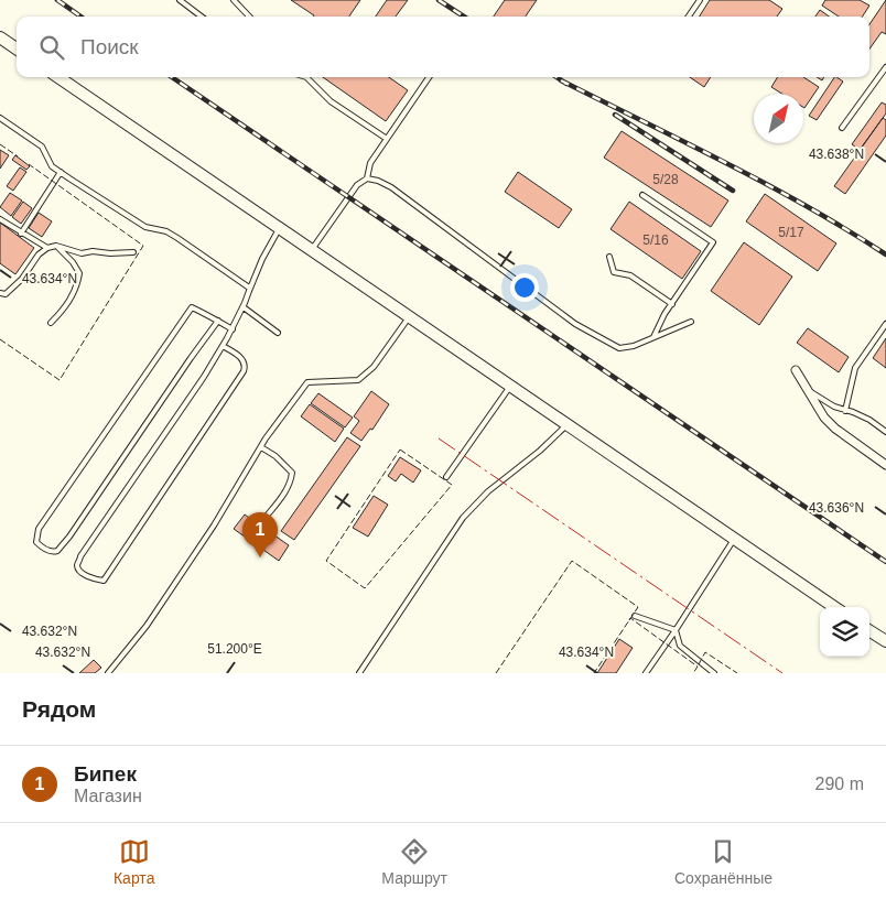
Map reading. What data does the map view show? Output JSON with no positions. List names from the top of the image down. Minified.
{"house_numbers":["5/28","5/17","5/16"],"north":"top right","page":{"search":"Поиск","pins":"1","heading":"Рядом","list":[{"mark":"1","name":"Бипек","note":"Магазин","value":"290 m"}],"nav":["Карта","Маршрут","Сохранённые"]},"coordinates":["43.638°N","43.634°N","43.636°N","43.632°N","51.200°E"]}
